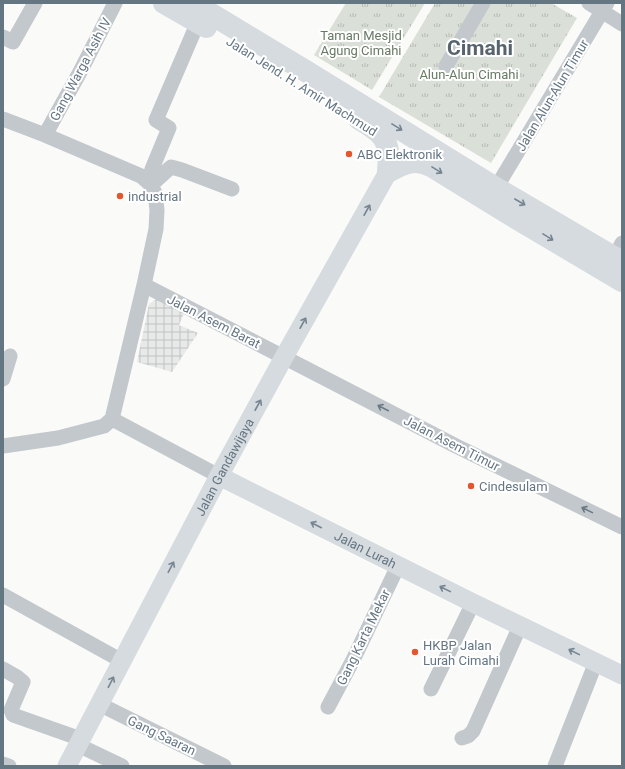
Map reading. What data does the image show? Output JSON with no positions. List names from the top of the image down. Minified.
{"streets":{"highway":["Jalan Jend. H. Amir Machmud"],"main road":["Jalan Gandawijaya","Jalan Lurah"],"street":["Gang Warga Asih IV","Jalan Alun-Alun Timur","Jalan Asem Barat","Jalan Asem Timur","Gang Karta Mekar","Gang Saaran"]},"crossings":[["Jalan Jend. H. Amir Machmud","Jalan Alun-Alun Timur"],["Jalan Jend. H. Amir Machmud","Jalan Gandawijaya"],["Jalan Asem Barat","Jalan Asem Timur"],["Jalan Asem Barat","Jalan Gandawijaya"],["Jalan Asem Timur","Jalan Gandawijaya"],["Jalan Gandawijaya","Jalan Lurah"],["Jalan Gandawijaya","Gang Saaran"],["Jalan Lurah","Gang Karta Mekar"]],"one_way":["Jalan Asem Timur","Jalan Gandawijaya","Jalan Lurah"],"districts":["Cimahi"],"parks":["Taman Mesjid Agung Cimahi","Alun-Alun Cimahi"],"places":["ABC Elektronik","industrial","Cindesulam","HKBP Jalan Lurah Cimahi"]}
